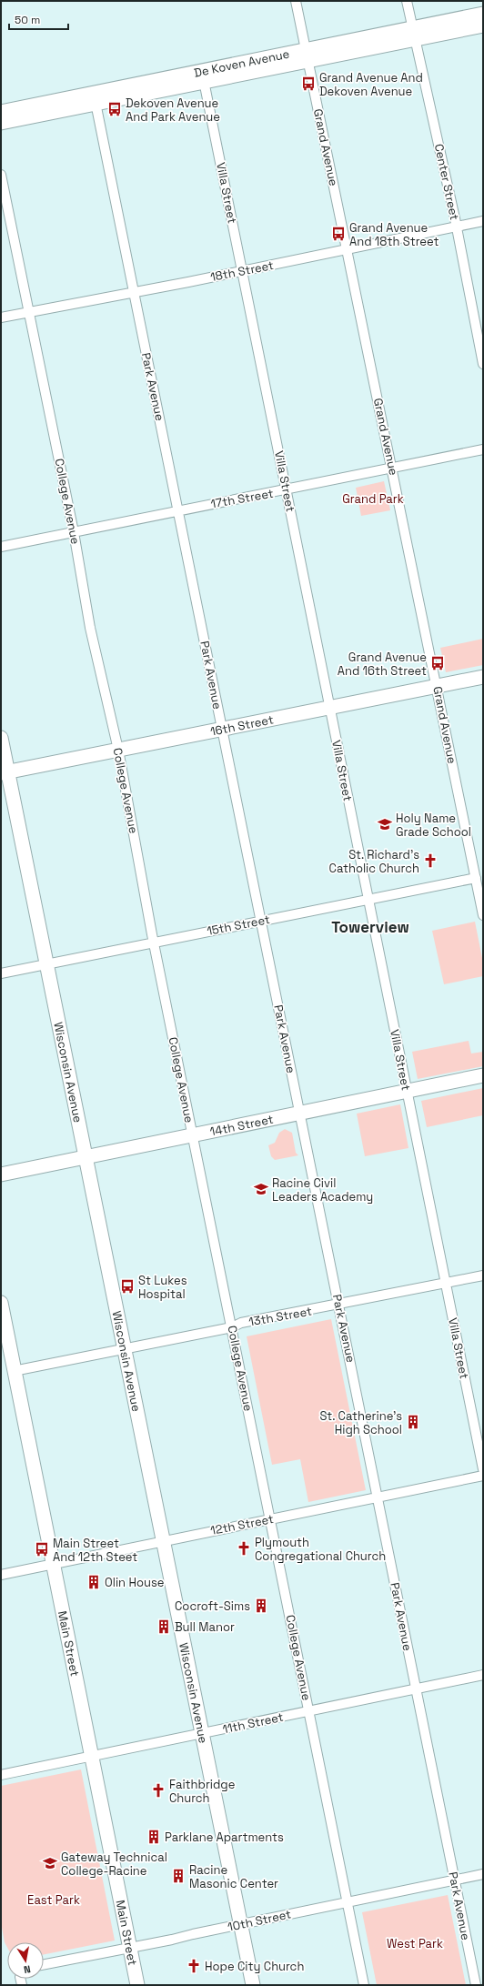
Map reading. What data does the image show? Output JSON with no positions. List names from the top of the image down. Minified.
{"streets":{"street":["De Koven Avenue","Grand Avenue","Center Street","Villa Street","18th Street","Park Avenue","17th Street","College Avenue","16th Street","15th Street","Wisconsin Avenue","14th Street","13th Street","12th Street","Main Street","11th Street","10th Street"]},"crossings":[["De Koven Avenue","Grand Avenue"],["De Koven Avenue","Center Street"],["De Koven Avenue","Villa Street"],["De Koven Avenue","Park Avenue"],["Grand Avenue","18th Street"],["Grand Avenue","17th Street"],["Grand Avenue","16th Street"],["Grand Avenue","15th Street"],["Center Street","18th Street"],["Villa Street","18th Street"],["Villa Street","17th Street"],["Villa Street","16th Street"],["Villa Street","15th Street"],["Villa Street","14th Street"],["Villa Street","13th Street"],["18th Street","Park Avenue"],["18th Street","College Avenue"],["Park Avenue","17th Street"],["Park Avenue","16th Street"],["Park Avenue","15th Street"],["Park Avenue","14th Street"],["Park Avenue","13th Street"],["Park Avenue","12th Street"],["Park Avenue","11th Street"],["Park Avenue","10th Street"],["17th Street","College Avenue"],["College Avenue","16th Street"],["College Avenue","15th Street"],["College Avenue","14th Street"],["College Avenue","13th Street"],["College Avenue","12th Street"],["College Avenue","11th Street"],["College Avenue","10th Street"],["16th Street","Wisconsin Avenue"],["15th Street","Wisconsin Avenue"],["Wisconsin Avenue","14th Street"],["Wisconsin Avenue","13th Street"],["Wisconsin Avenue","12th Street"],["Wisconsin Avenue","11th Street"],["Wisconsin Avenue","10th Street"],["13th Street","Main Street"],["12th Street","Main Street"],["Main Street","11th Street"],["Main Street","10th Street"]],"districts":["Towerview"],"parks":["Grand Park","East Park","West Park"],"places":{"bus stop":["Grand Avenue And Dekoven Avenue","Dekoven Avenue And Park Avenue","Grand Avenue And 18th Street","Grand Avenue And 16th Street","St Lukes Hospital","Main Street And 12th Steet"],"school or university":["Holy Name Grade School","Racine Civil Leaders Academy","Gateway Technical College-Racine"],"church":["St. Richard's Catholic Church","Plymouth Congregational Church","Faithbridge Church","Hope City Church"],"building":["St. Catherine's High School","Olin House","Cocroft-Sims","Bull Manor","Parklane Apartments","Racine Masonic Center"]},"scale_bar":"50 m","north":"bottom"}
